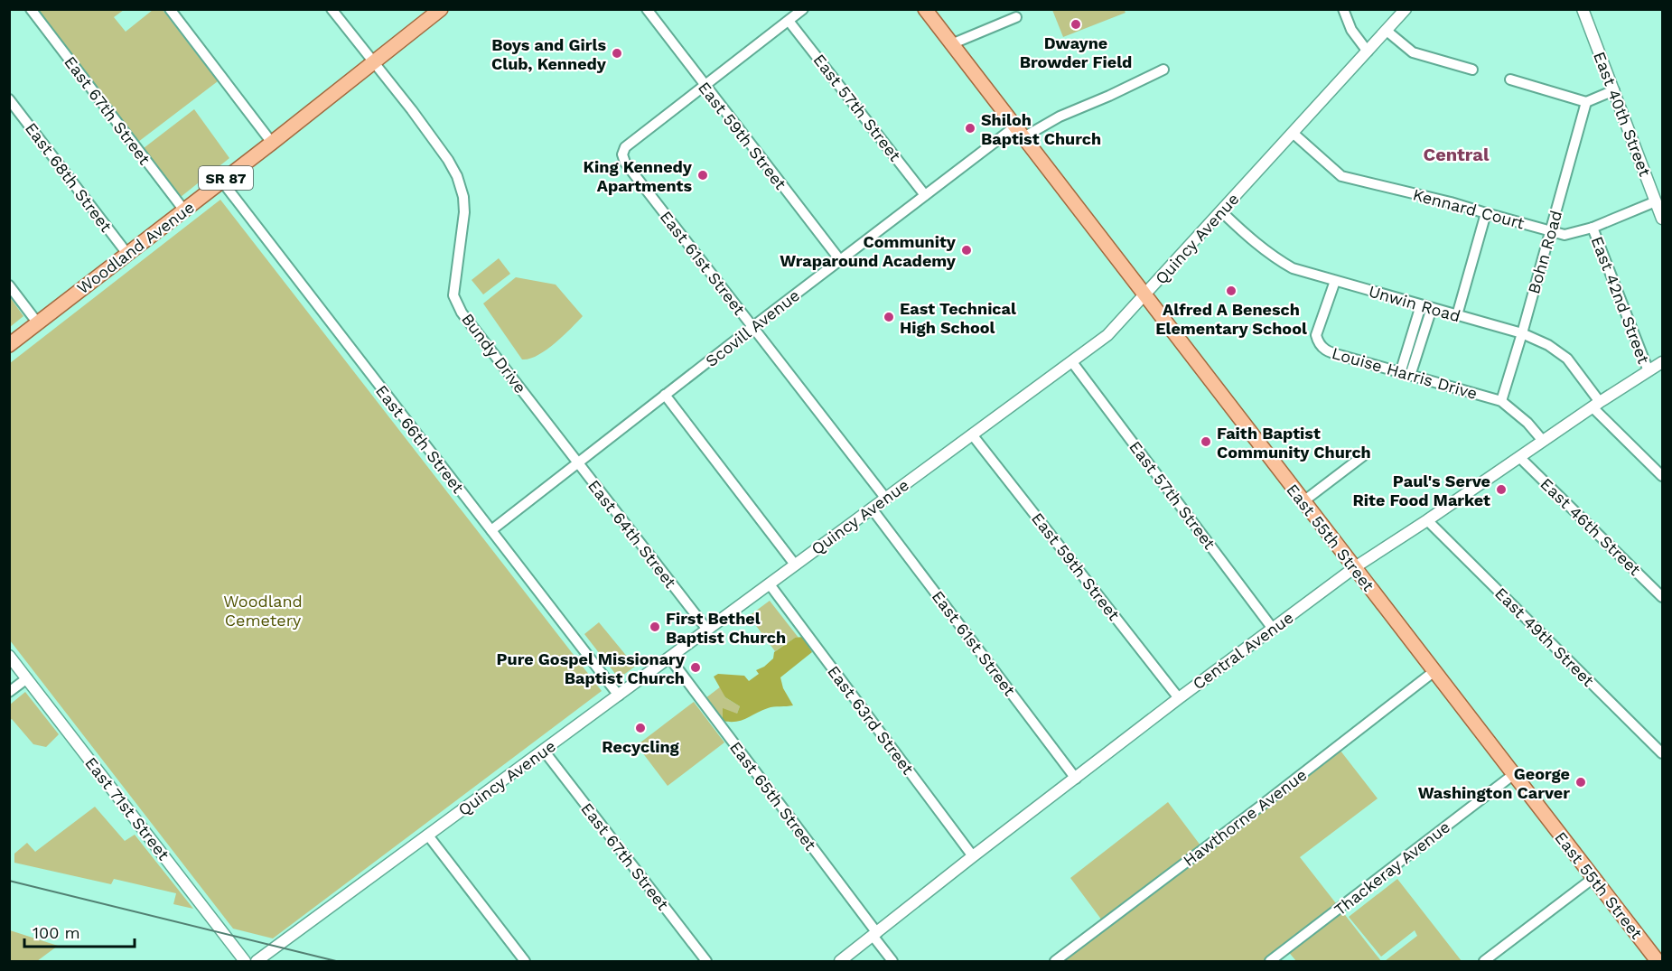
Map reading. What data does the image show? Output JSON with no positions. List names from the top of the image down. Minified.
{"streets":{"main road":["SR 87","Woodland Avenue","East 55th Street"],"street":["East 57th Street","East 67th Street","East 40th Street","East 59th Street","East 68th Street","Kennard Court","Quincy Avenue","Bohn Road","East 61st Street","East 42nd Street","Unwin Road","Scovill Avenue","Bundy Drive","Louise Harris Drive","East 66th Street","East 46th Street","East 64th Street","East 49th Street","Central Avenue","East 63rd Street","East 65th Street","East 71st Street","Hawthorne Avenue","Thackeray Avenue"]},"crossings":[["East 57th Street","Quincy Avenue"],["East 57th Street","Scovill Avenue"],["East 57th Street","Central Avenue"],["East 67th Street","Quincy Avenue"],["East 67th Street","Woodland Avenue"],["East 40th Street","Kennard Court"],["East 59th Street","Quincy Avenue"],["East 59th Street","East 61st Street"],["East 59th Street","Scovill Avenue"],["East 59th Street","Central Avenue"],["East 68th Street","Woodland Avenue"],["Kennard Court","Quincy Avenue"],["Kennard Court","Bohn Road"],["Kennard Court","East 42nd Street"],["Quincy Avenue","East 61st Street"],["Quincy Avenue","Unwin Road"],["Quincy Avenue","East 66th Street"],["Quincy Avenue","East 64th Street"],["Quincy Avenue","East 55th Street"],["Quincy Avenue","East 63rd Street"],["Quincy Avenue","East 65th Street"],["Woodland Avenue","Bundy Drive"],["Woodland Avenue","East 66th Street"],["Bohn Road","Unwin Road"],["Bohn Road","Louise Harris Drive"],["East 61st Street","Scovill Avenue"],["East 61st Street","Central Avenue"],["East 42nd Street","Central Avenue"],["Unwin Road","Louise Harris Drive"],["Unwin Road","Central Avenue"],["Scovill Avenue","Bundy Drive"],["Scovill Avenue","East 66th Street"],["Scovill Avenue","East 64th Street"],["Scovill Avenue","East 55th Street"],["Bundy Drive","East 64th Street"],["Louise Harris Drive","Central Avenue"],["East 46th Street","Central Avenue"],["East 55th Street","Central Avenue"],["East 55th Street","Hawthorne Avenue"],["East 55th Street","Thackeray Avenue"],["East 49th Street","Central Avenue"],["Central Avenue","East 63rd Street"],["Central Avenue","East 65th Street"]],"districts":["Central"],"parks":["Woodland Cemetery"],"places":["Dwayne Browder Field","Boys and Girls Club, Kennedy","Shiloh Baptist Church","King Kennedy Apartments","Community Wraparound Academy","Alfred A Benesch Elementary School","East Technical High School","Faith Baptist Community Church","Paul's Serve Rite Food Market","First Bethel Baptist Church","Pure Gospel Missionary Baptist Church","Recycling","George Washington Carver"],"scale_bar":"100 m"}
